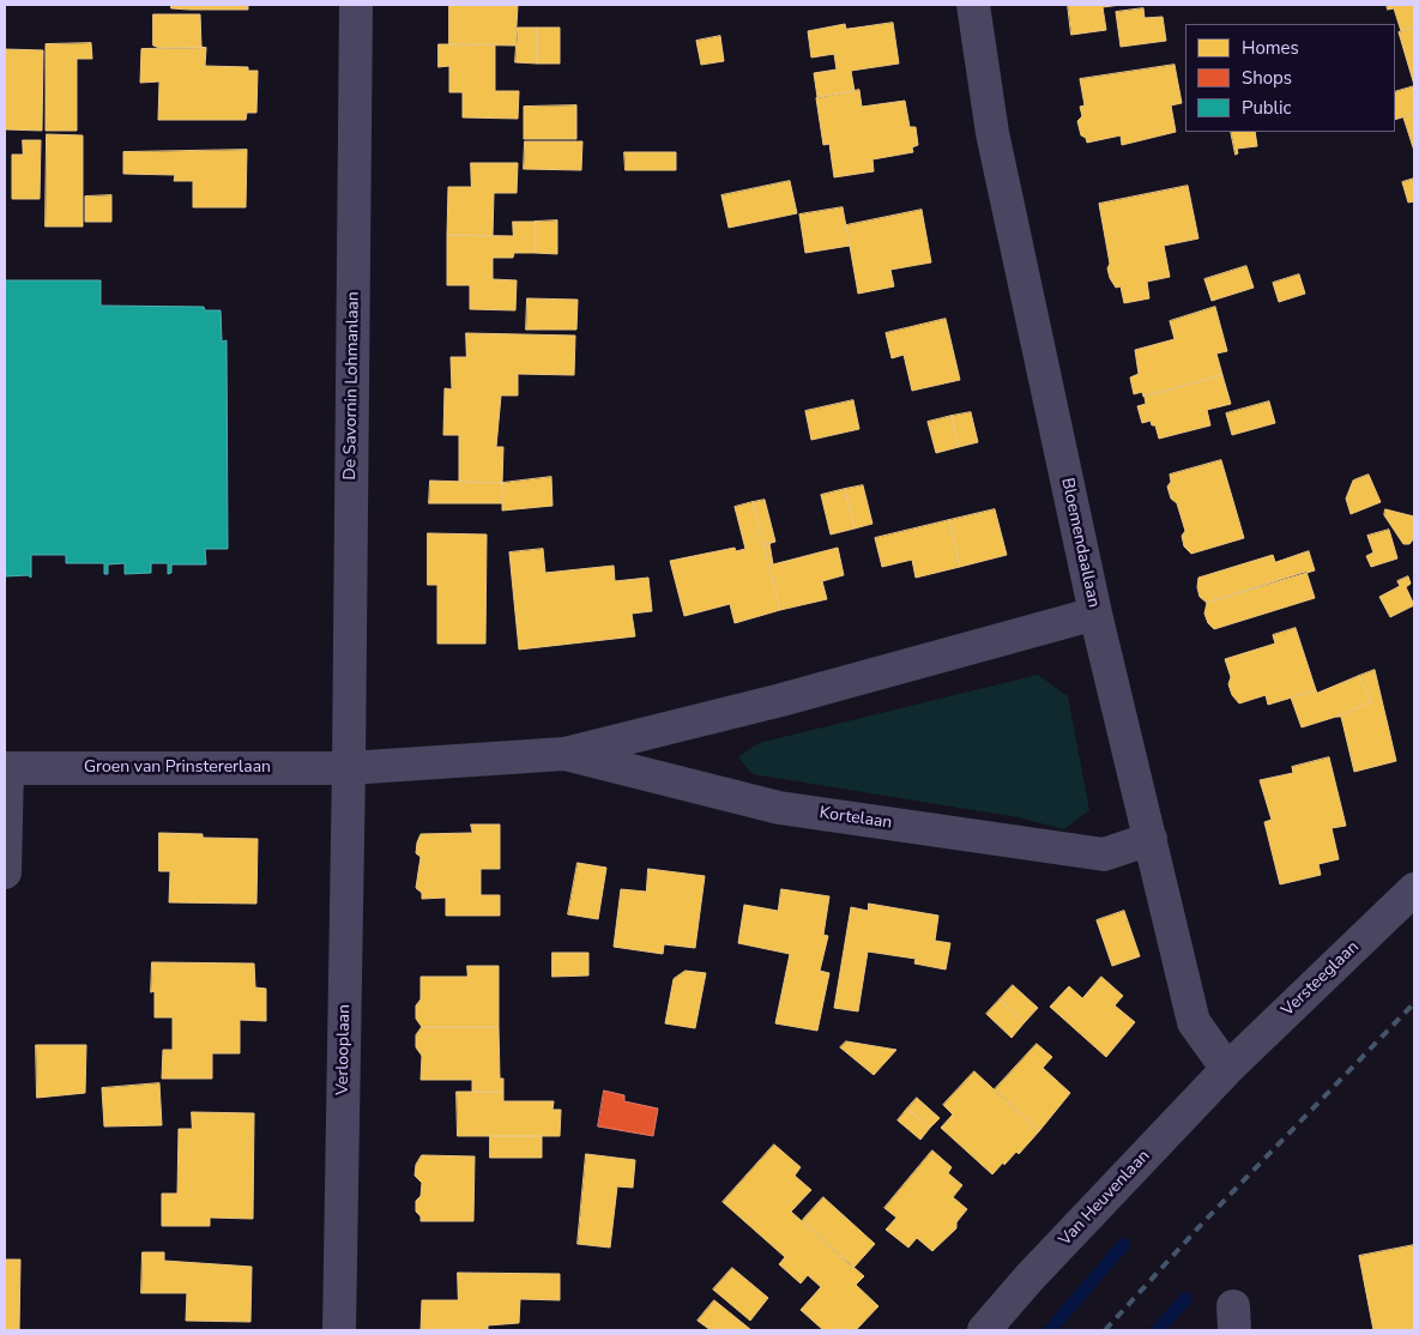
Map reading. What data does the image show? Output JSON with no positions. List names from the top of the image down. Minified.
{"streets":{"street":["De Savornin Lohmanlaan","Bloemendaallaan","Groen van Prinstererlaan","Kortelaan","Versteeglaan","Verlooplaan","Van Heuvenlaan"]},"crossings":[["De Savornin Lohmanlaan","Groen van Prinstererlaan"],["De Savornin Lohmanlaan","Kortelaan"],["De Savornin Lohmanlaan","Verlooplaan"],["Bloemendaallaan","Kortelaan"],["Bloemendaallaan","Versteeglaan"],["Bloemendaallaan","Van Heuvenlaan"],["Groen van Prinstererlaan","Kortelaan"],["Groen van Prinstererlaan","Verlooplaan"],["Kortelaan","Verlooplaan"],["Versteeglaan","Van Heuvenlaan"]],"legend":["Homes","Shops","Public"]}
